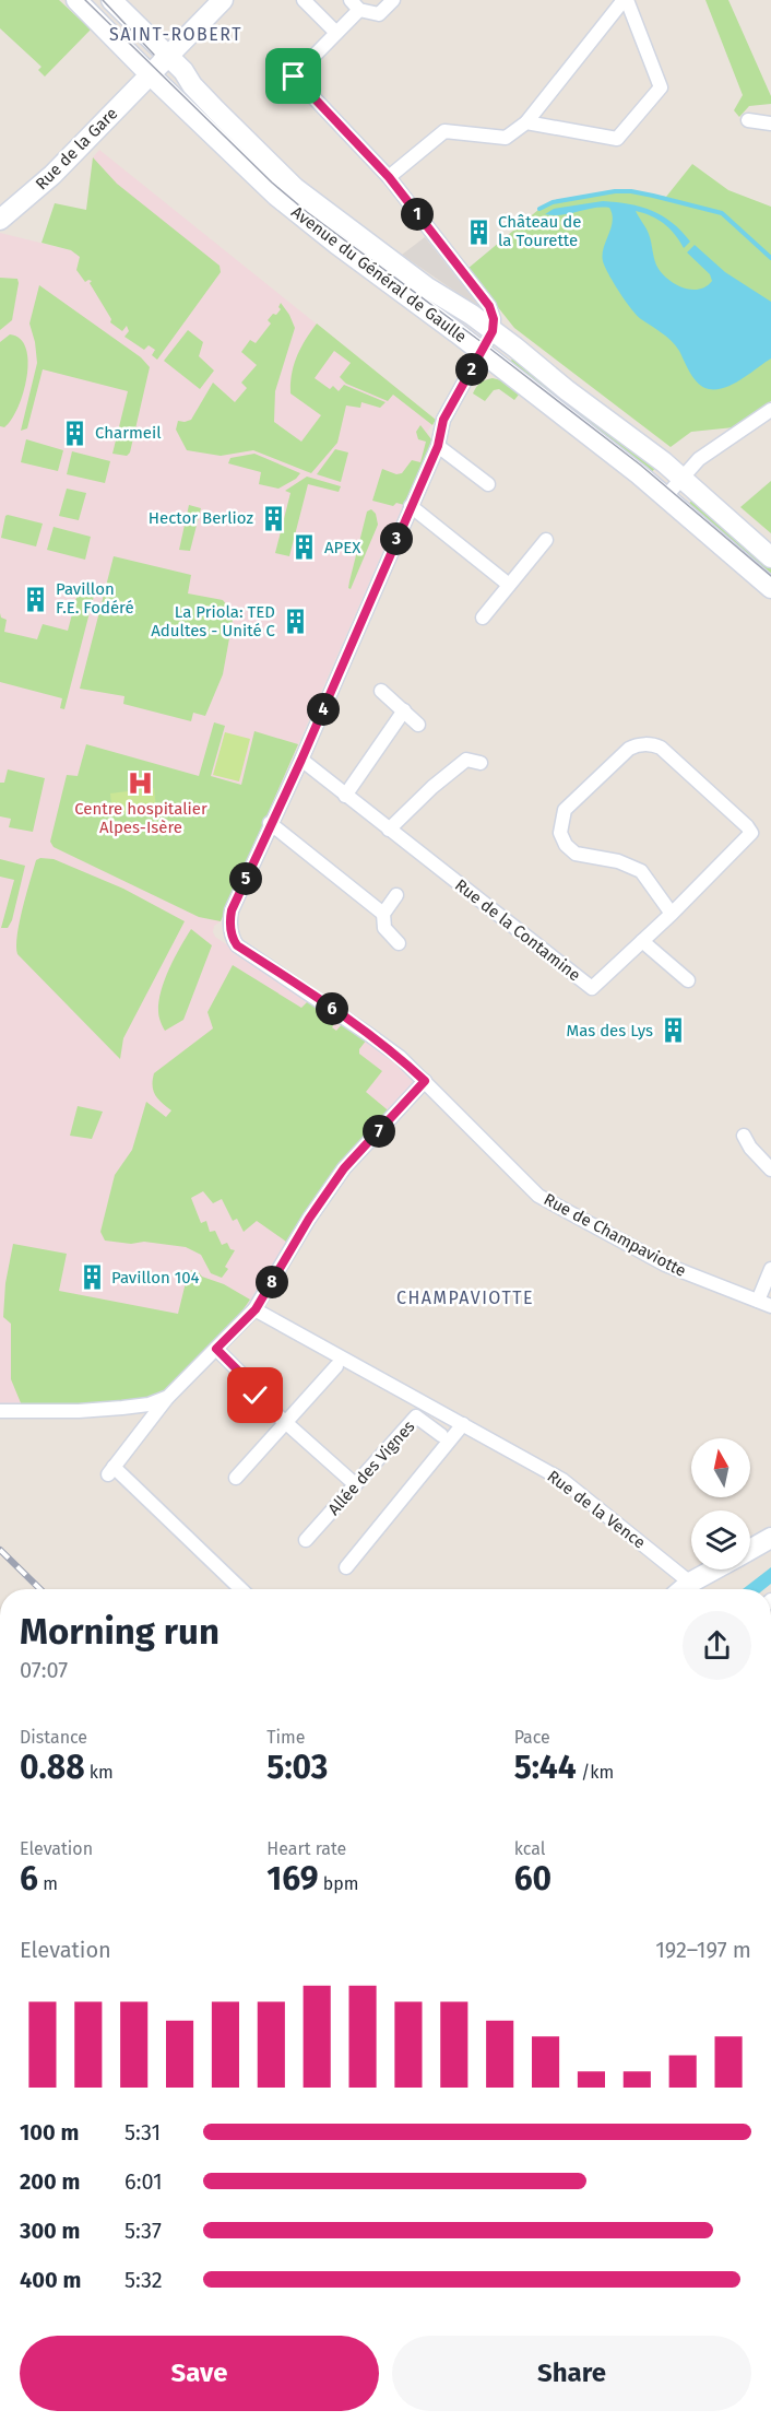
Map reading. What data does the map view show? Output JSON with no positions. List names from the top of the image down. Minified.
{"streets":{"main road":["Rue de la Gare","Avenue du Général de Gaulle"],"street":["Rue de la Contamine","Rue de Champaviotte","Allée des Vignes","Rue de la Vence"]},"crossings":[["Rue de la Gare","Avenue du Général de Gaulle"]],"districts":["SAINT-ROBERT","CHAMPAVIOTTE"],"places":{"building":["Château de la Tourette","Charmeil","Hector Berlioz","APEX","Pavillon F.E. Fodéré","La Priola: TED Adultes - Unité C","Mas des Lys","Pavillon 104"],"hospital":["Centre hospitalier Alpes-Isère"]},"north":"top","page":{"pins":["1","2","3","4","5","6","7","8"],"heading":["Morning run","07:07"],"stats":[["Distance","0.88 km"],["Time","5:03"],["Pace","5:44 /km"],["Elevation","6 m"],["Heart rate","169 bpm"],["kcal","60"]],"chart":["Elevation","192–197 m"],"list":[{"name":"100 m","note":"5:31"},{"name":"200 m","note":"6:01"},{"name":"300 m","note":"5:37"},{"name":"400 m","note":"5:32"}],"buttons":["Save","Share"]}}
